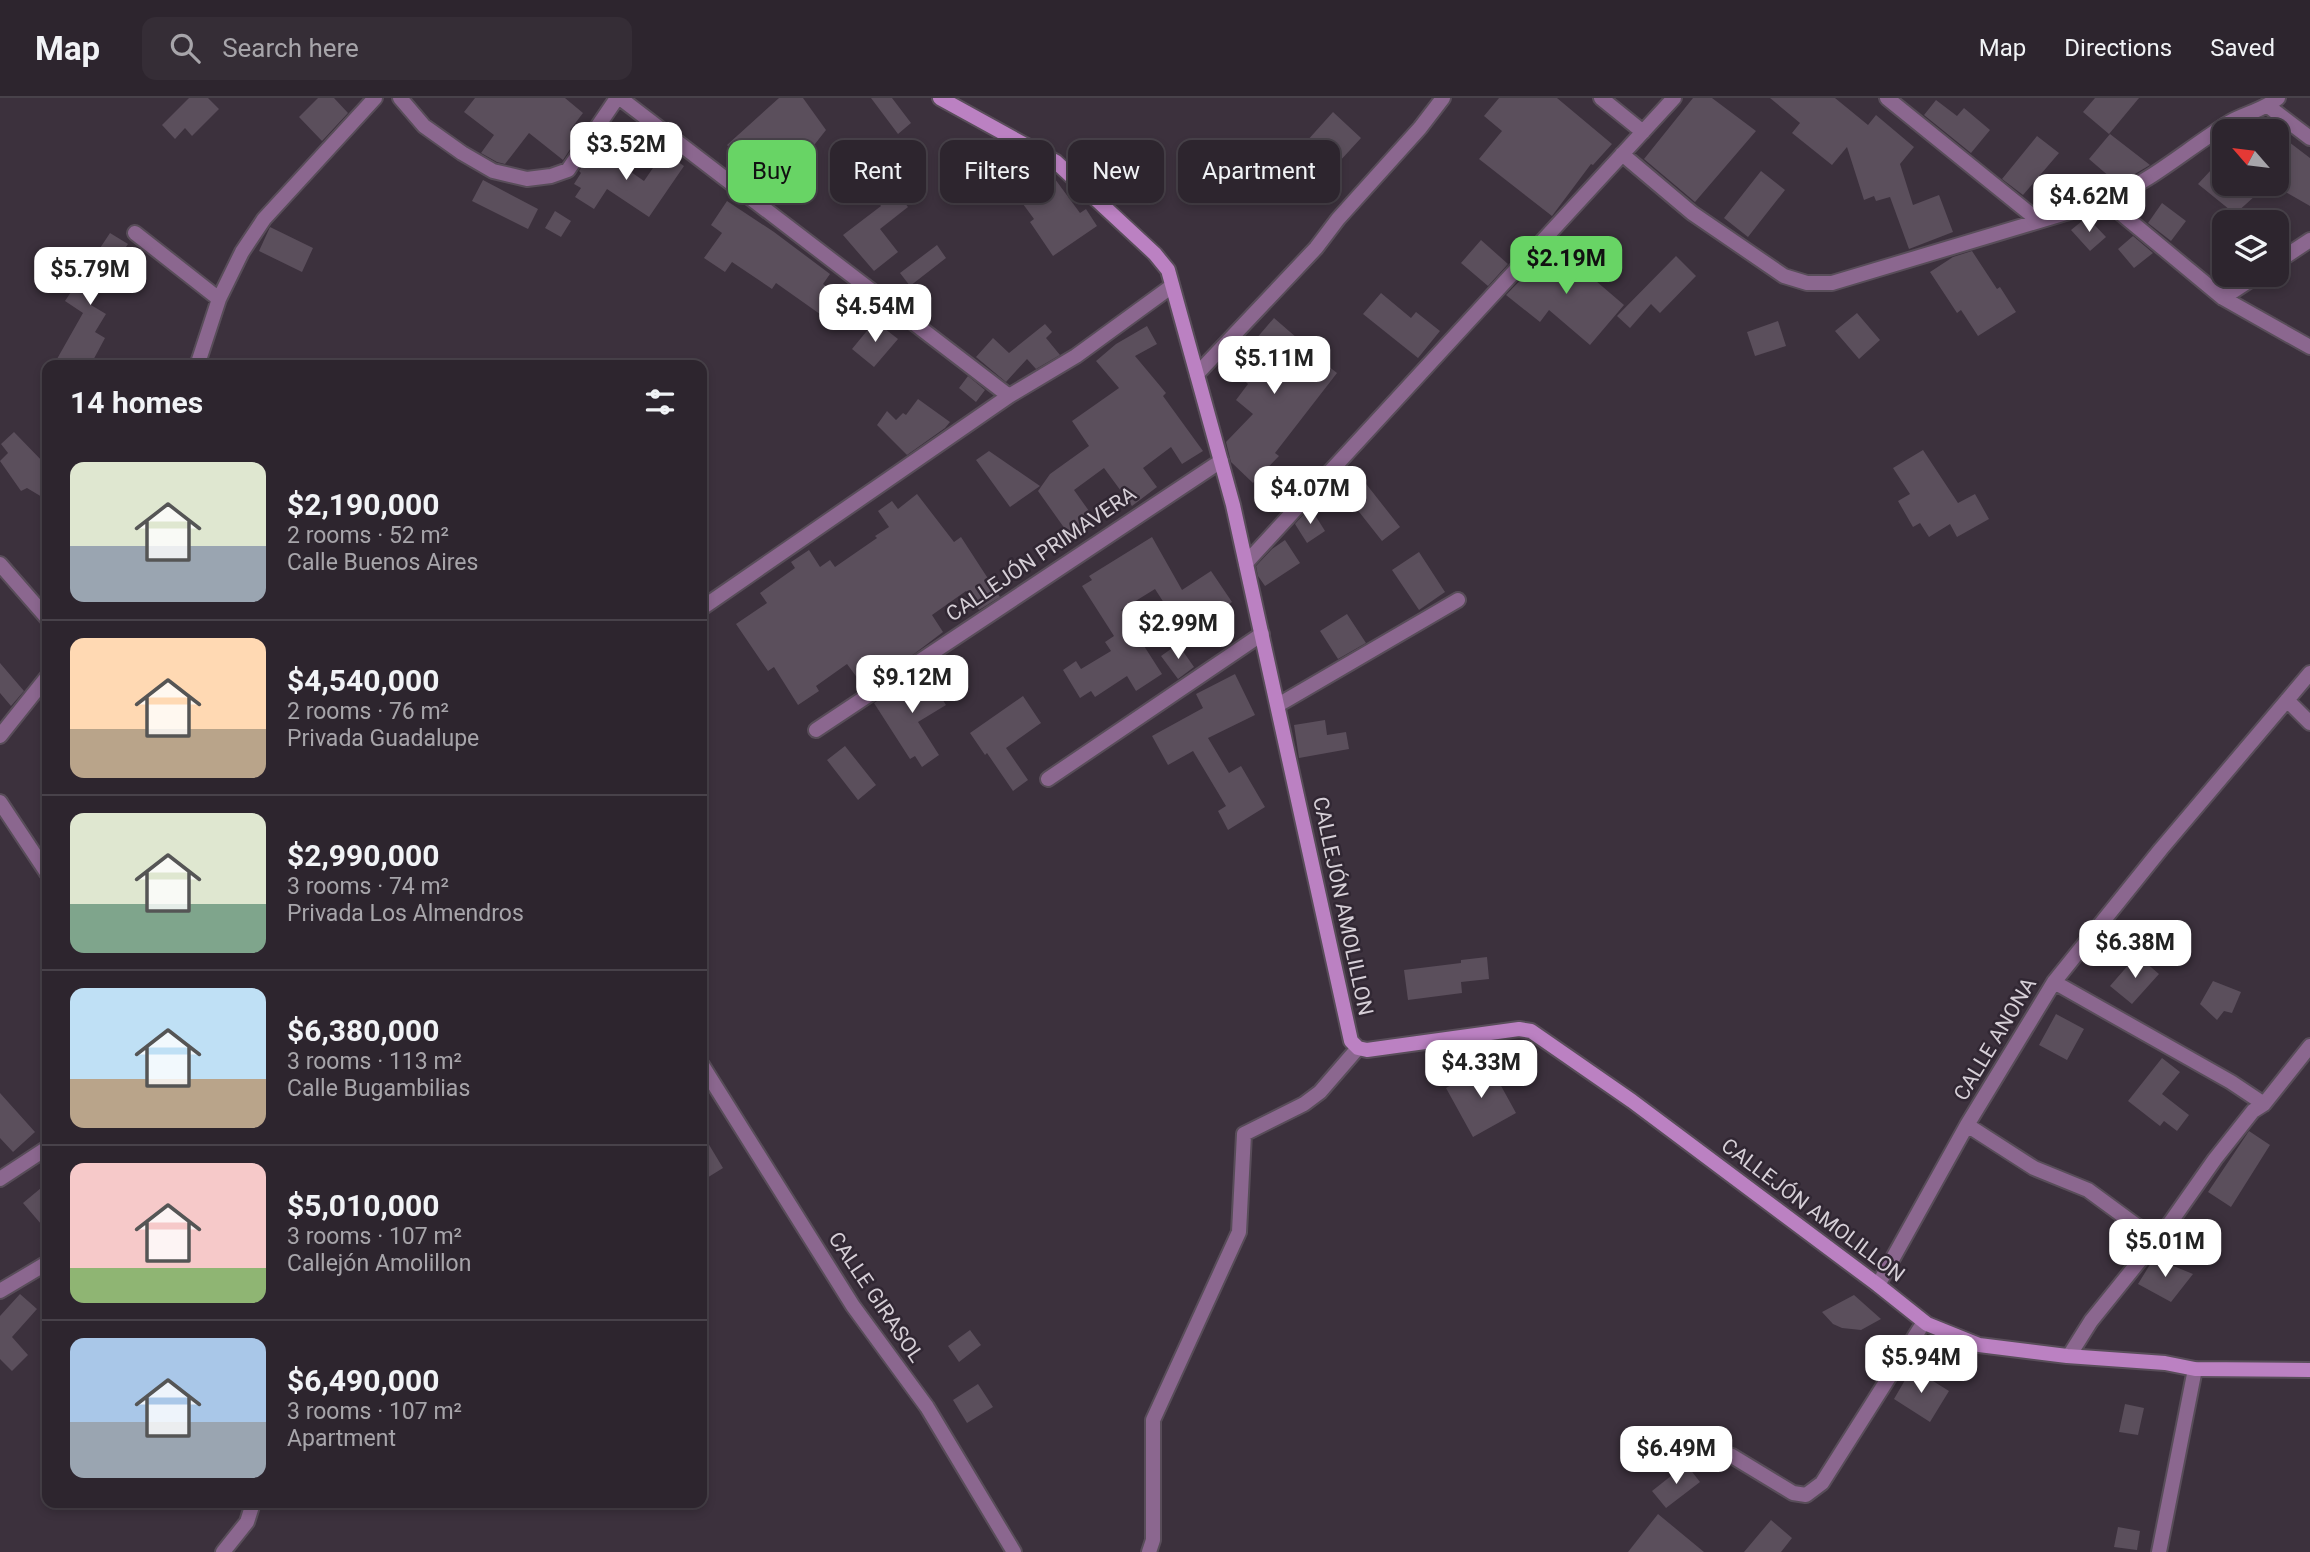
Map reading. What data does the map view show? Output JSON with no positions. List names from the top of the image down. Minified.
{"streets":{"street":["CALLEJÓN PRIMAVERA","CALLEJÓN AMOLILLON","CALLE ANONA","CALLE GIRASOL"]},"crossings":[["CALLEJÓN PRIMAVERA","CALLEJÓN AMOLILLON"],["CALLEJÓN AMOLILLON","CALLE ANONA"]],"north":"top left","page":{"header":"Map","search":"Search here","nav":["Map","Directions","Saved"],"price":["$3.52M","$4.62M","$2.19M","$5.79M","$4.54M","$5.11M","$4.07M","$2.99M","$9.12M","$6.38M","$4.33M","$5.01M","$5.94M","$6.49M"],"chip":["Buy","Rent","Filters","New","Apartment"],"heading":"14 homes","list":[{"name":"$2,190,000","note":"2 rooms · 52 m² · Calle Buenos Aires"},{"name":"$4,540,000","note":"2 rooms · 76 m² · Privada Guadalupe"},{"name":"$2,990,000","note":"3 rooms · 74 m² · Privada Los Almendros"},{"name":"$6,380,000","note":"3 rooms · 113 m² · Calle Bugambilias"},{"name":"$5,010,000","note":"3 rooms · 107 m² · Callejón Amolillon"},{"name":"$6,490,000","note":"3 rooms · 107 m² · Apartment"}]}}
